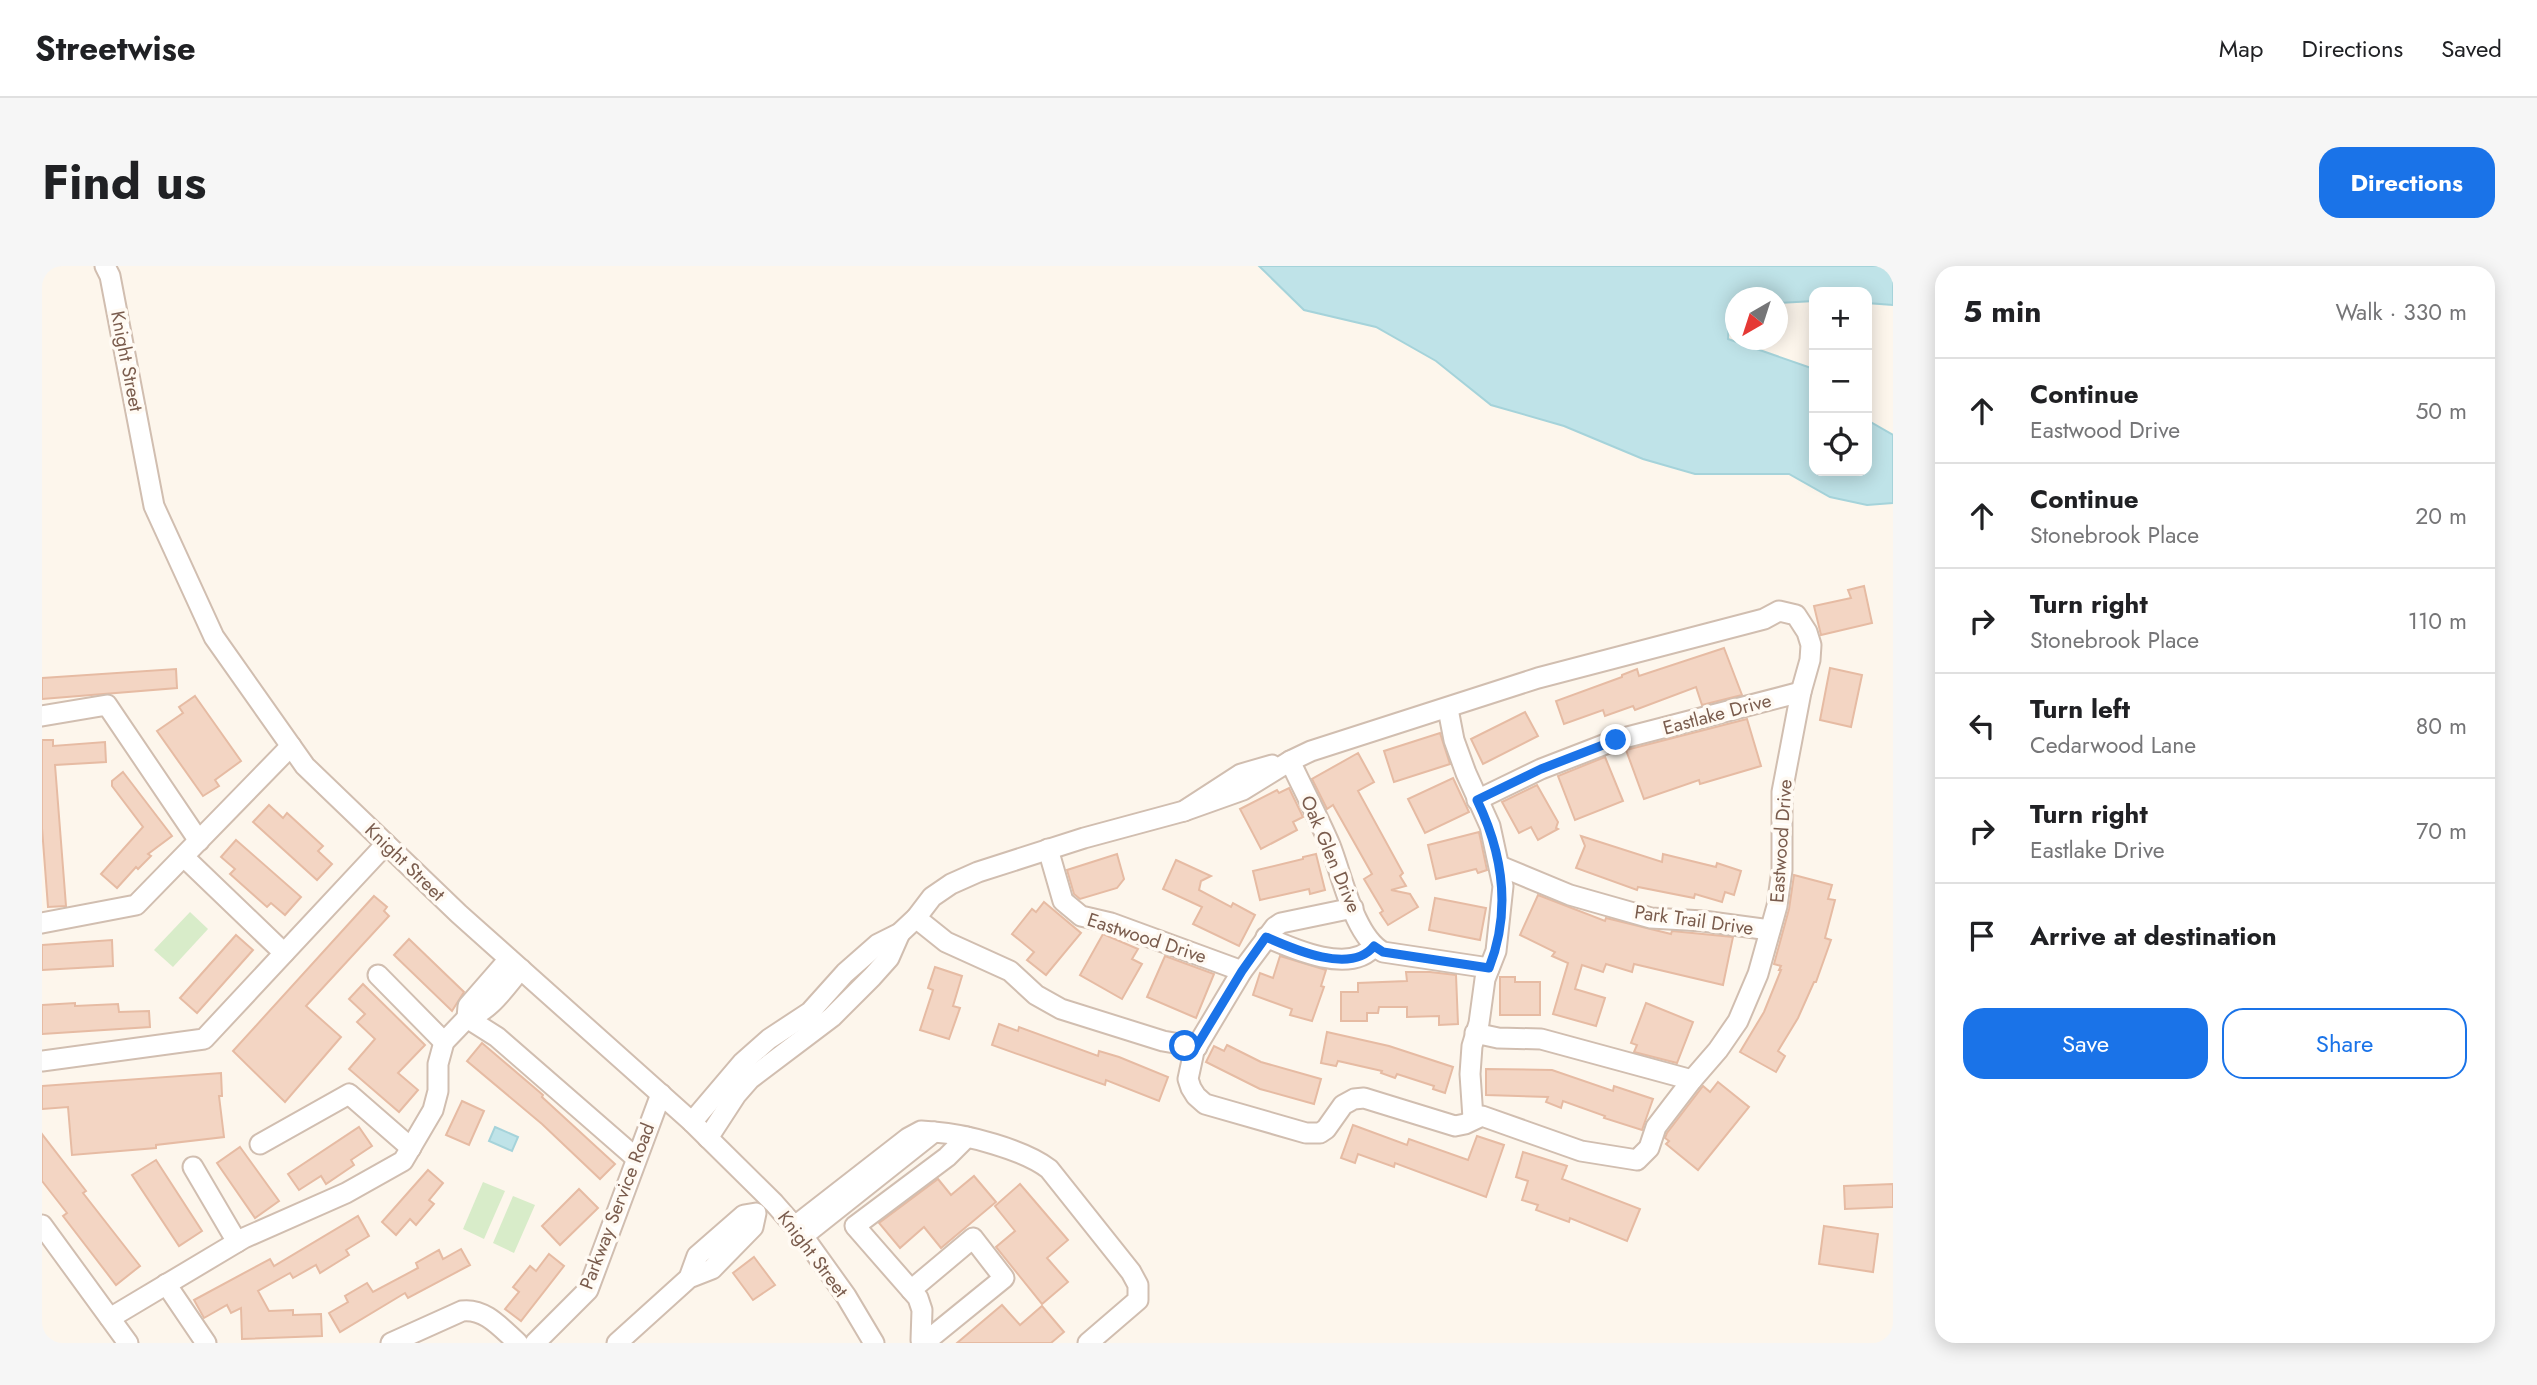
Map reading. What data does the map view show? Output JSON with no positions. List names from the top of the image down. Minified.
{"streets":{"street":["Knight Street","Eastlake Drive","Eastwood Drive","Oak Glen Drive","Park Trail Drive","Parkway Service Road"]},"crossings":[["Knight Street","Eastwood Drive"],["Knight Street","Parkway Service Road"],["Eastlake Drive","Eastwood Drive"],["Eastwood Drive","Oak Glen Drive"],["Eastwood Drive","Park Trail Drive"]],"north":"bottom left","page":{"header":"Streetwise","nav":["Map","Directions","Saved"],"title":"Find us","buttons":["Directions",["Save","Share"]],"heading":["5 min","Walk · 330 m"],"map_buttons":["+","−"],"list":[["Continue","Eastwood Drive","50 m"],["Continue","Stonebrook Place","20 m"],["Turn right","Stonebrook Place","110 m"],["Turn left","Cedarwood Lane","80 m"],["Turn right","Eastlake Drive","70 m"],"Arrive at destination"]}}
